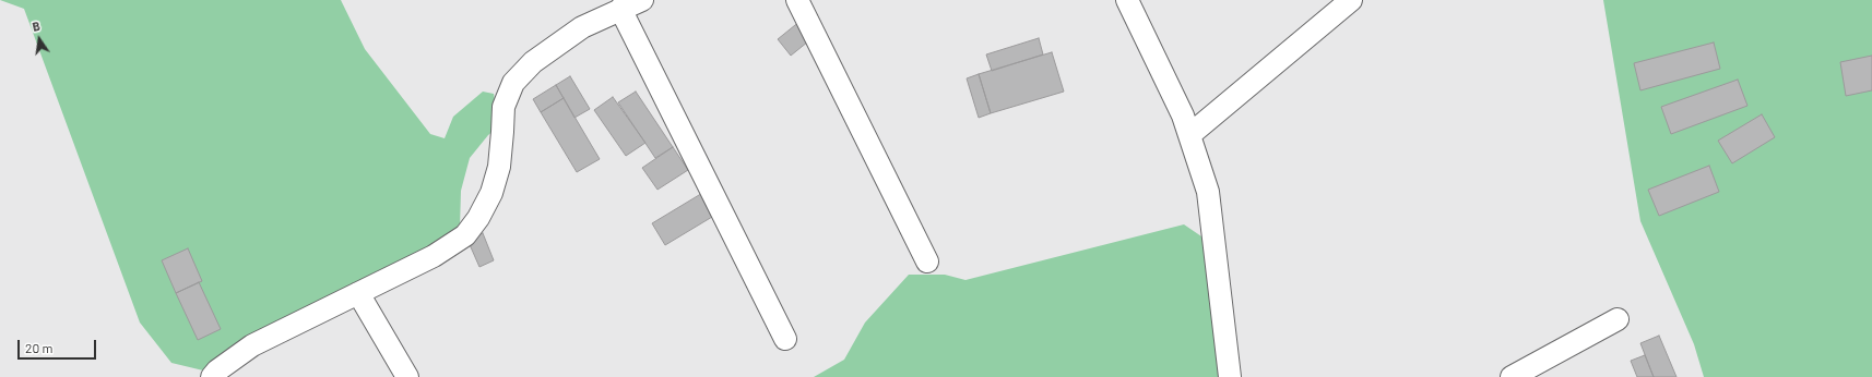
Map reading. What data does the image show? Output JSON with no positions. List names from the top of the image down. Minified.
{"scale_bar":"20 m","north":"top"}
